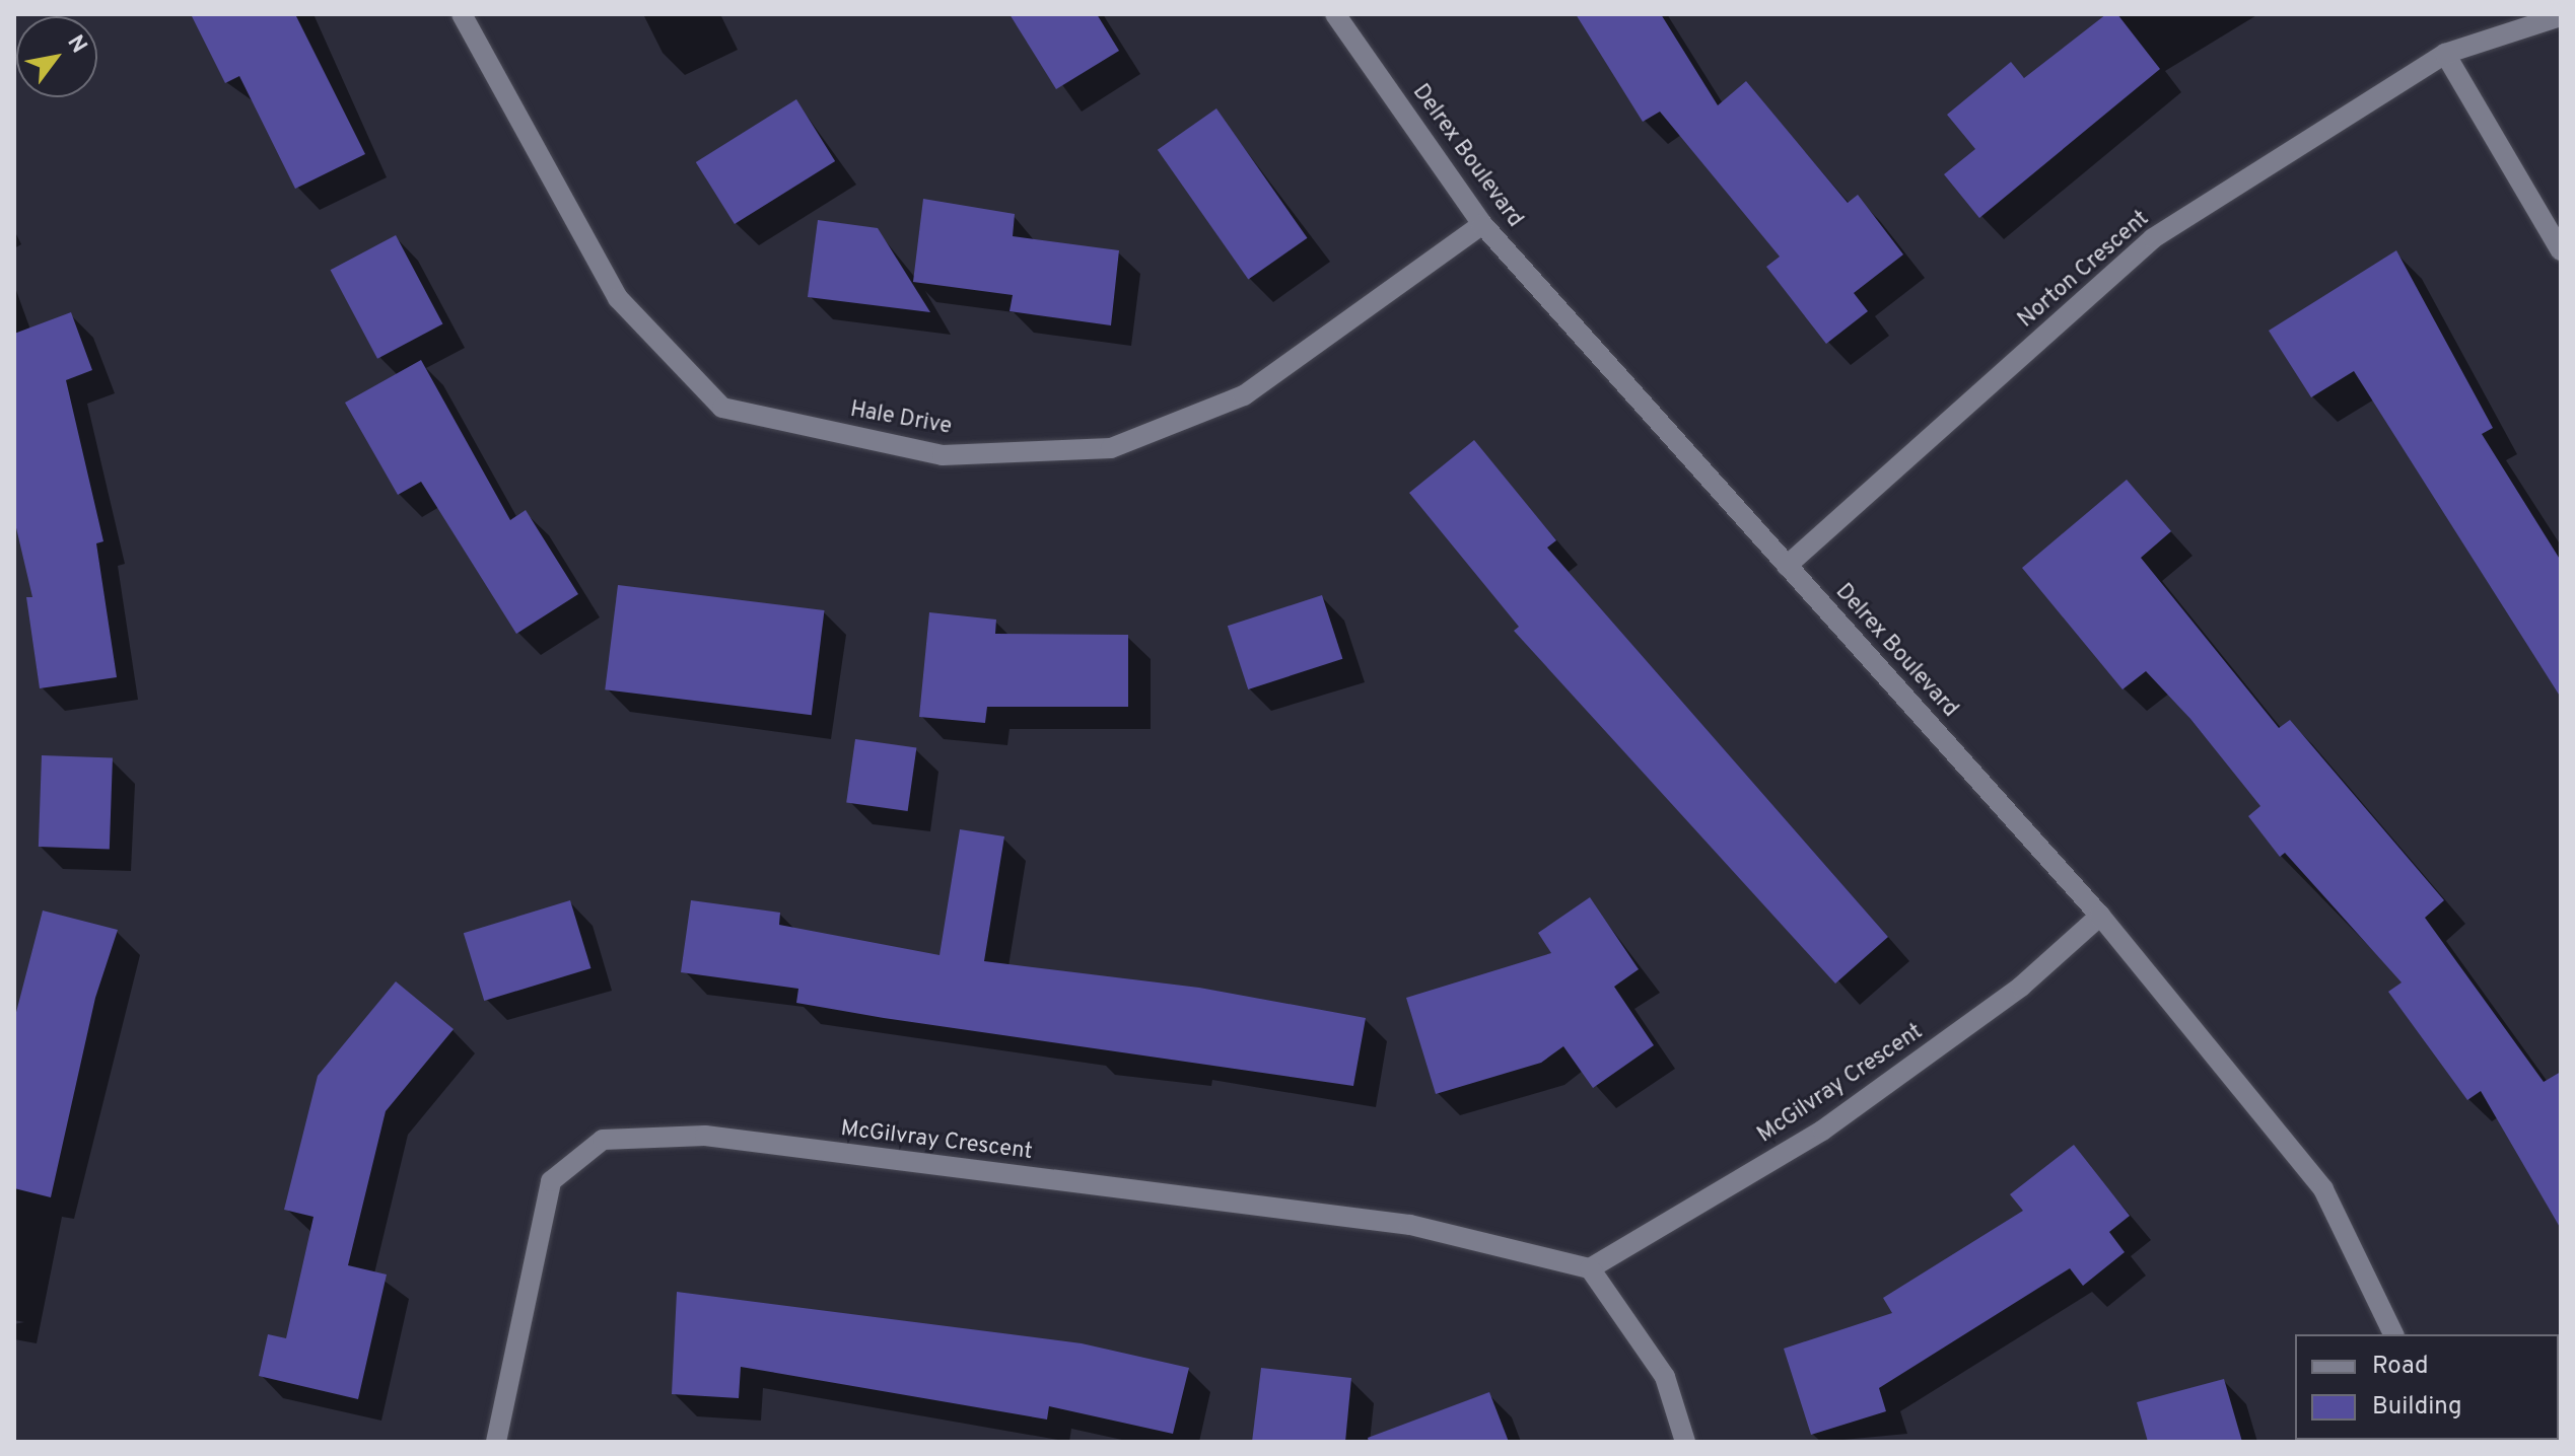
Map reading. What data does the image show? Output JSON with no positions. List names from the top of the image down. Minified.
{"streets":{"street":["Delrex Boulevard","Norton Crescent","Hale Drive","McGilvray Crescent"]},"crossings":[["Delrex Boulevard","Norton Crescent"],["Delrex Boulevard","Hale Drive"],["Delrex Boulevard","McGilvray Crescent"]],"legend":["Road","Building"],"north":"top right"}
